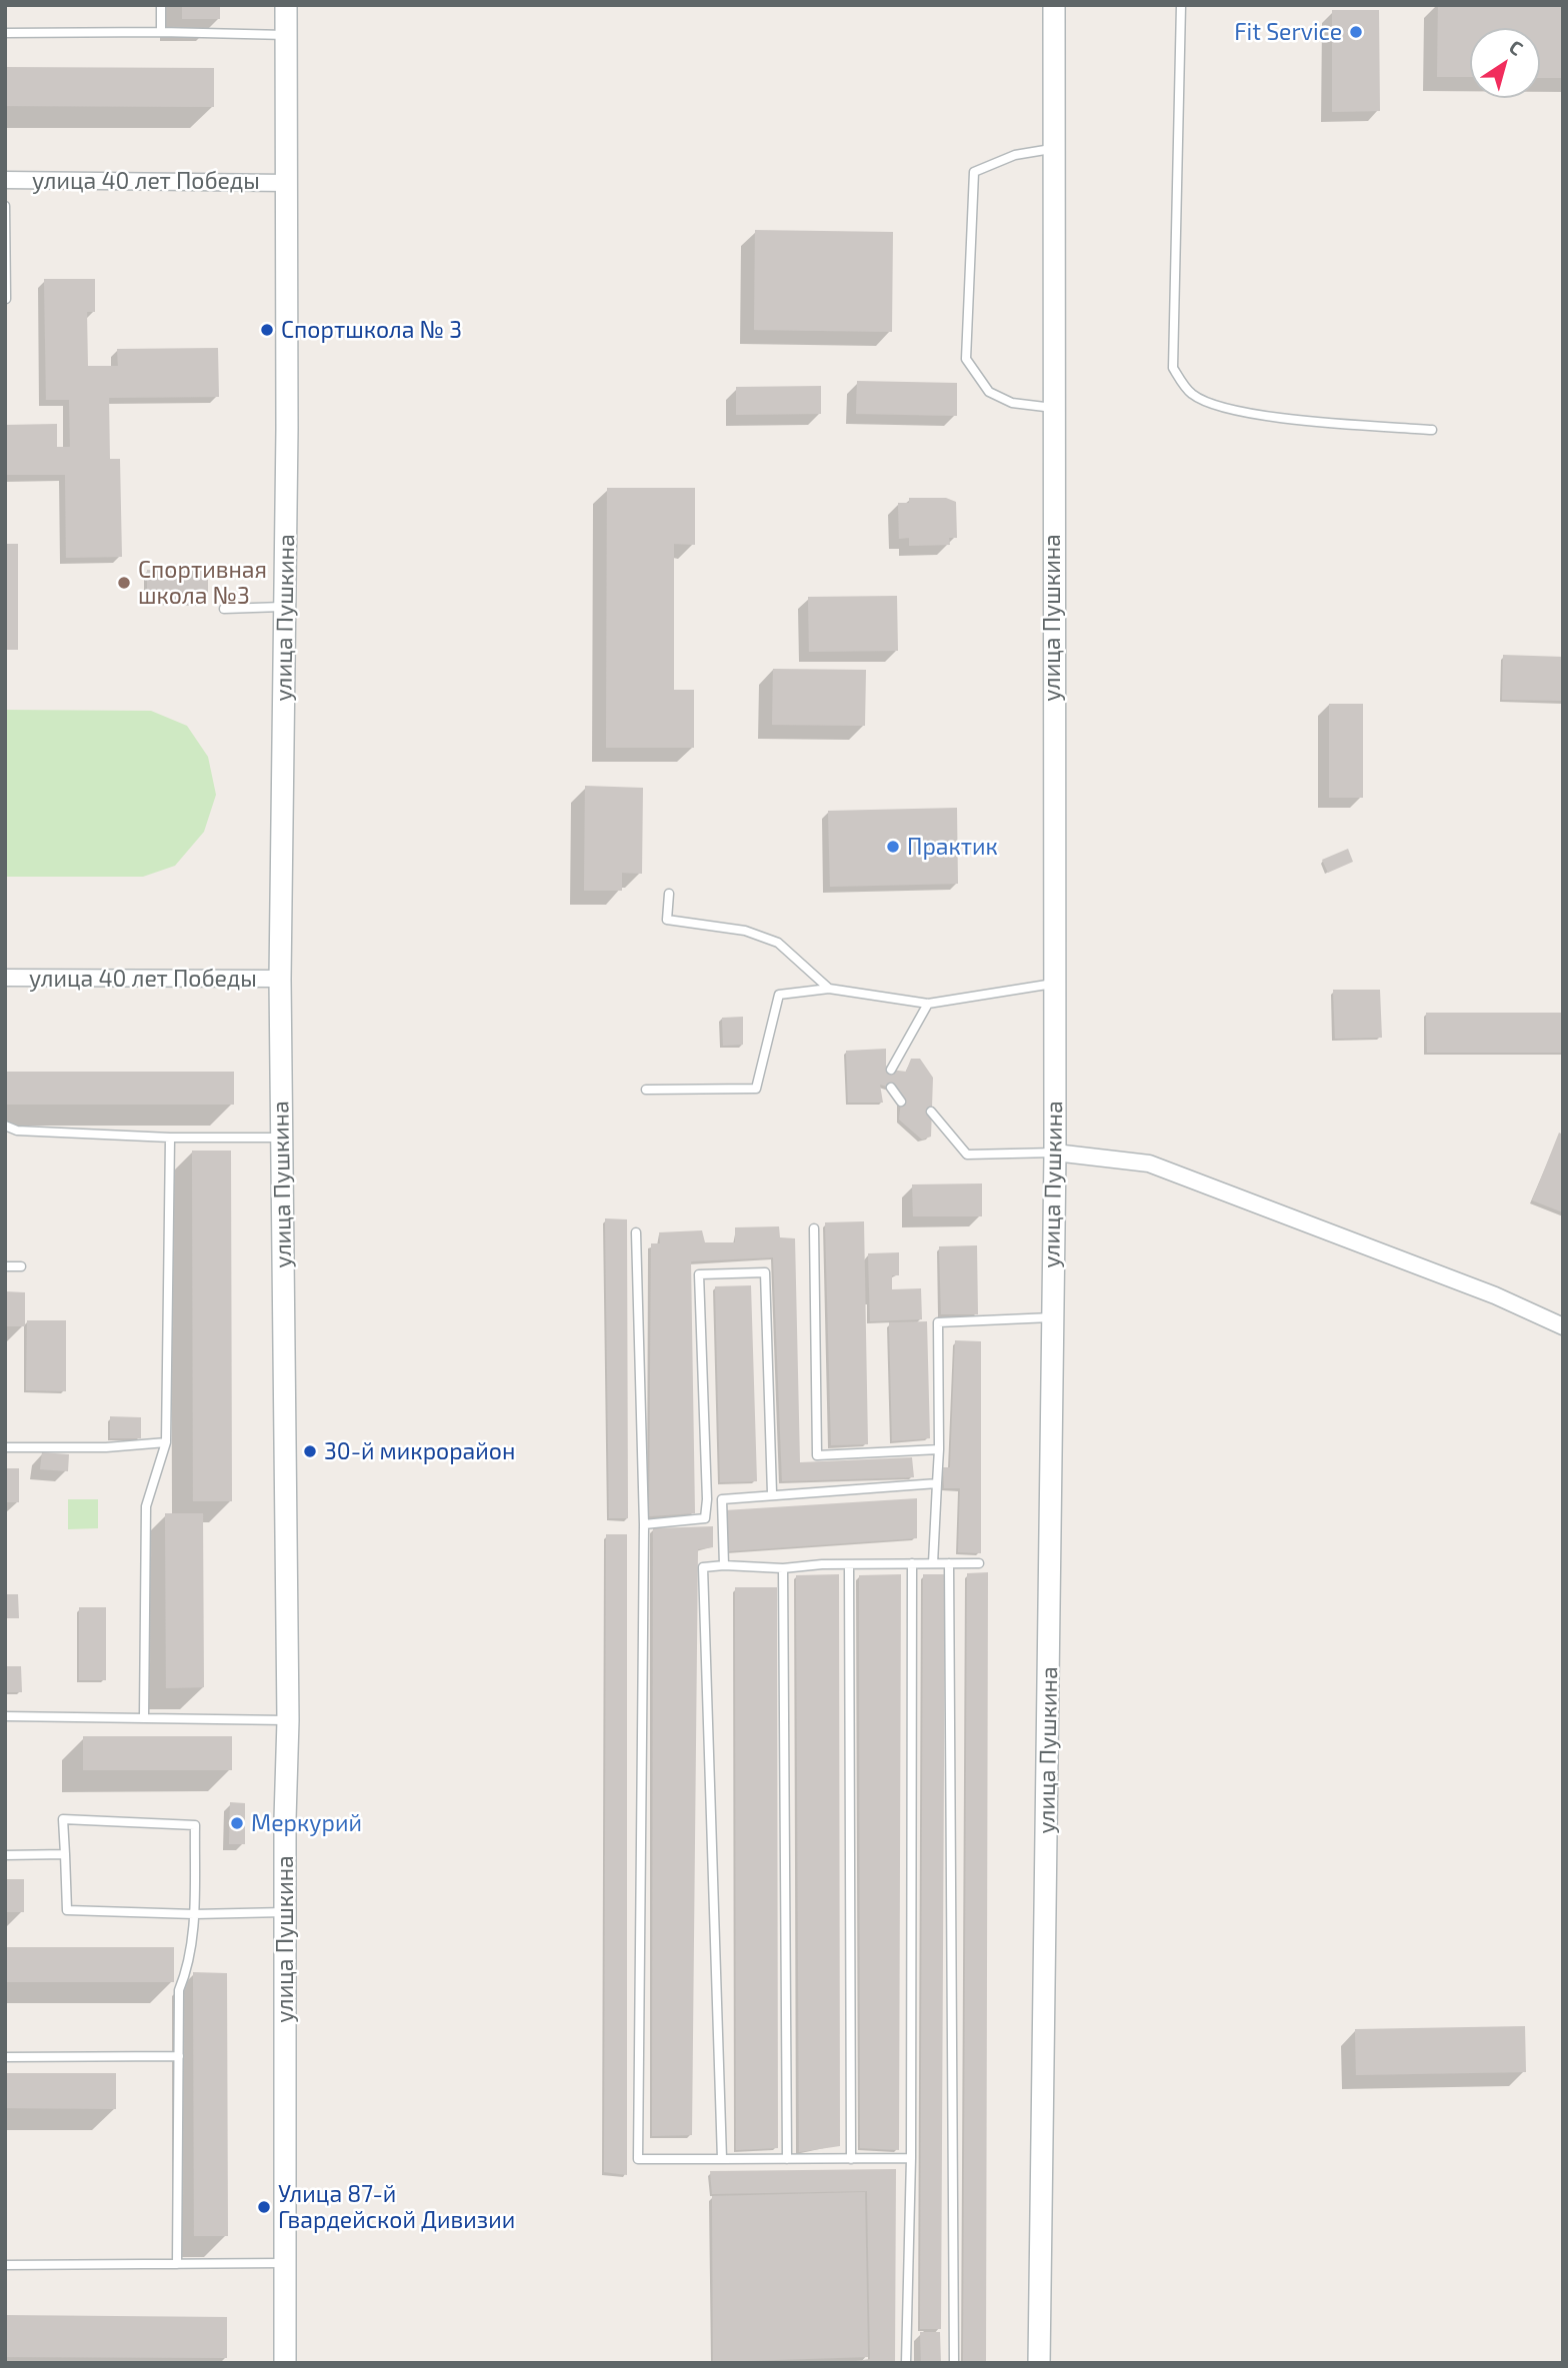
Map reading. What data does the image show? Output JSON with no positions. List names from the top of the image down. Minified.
{"streets":{"street":["улица 40 лет Победы","улица Пушкина"]},"crossings":[["улица 40 лет Победы","улица Пушкина"]],"places":["Fit Service","Спортшкола № 3","Спортивная школа №3","Практик","30-й микрорайон","Меркурий","Улица 87-й Гвардейской Дивизии"],"north":"top right"}
